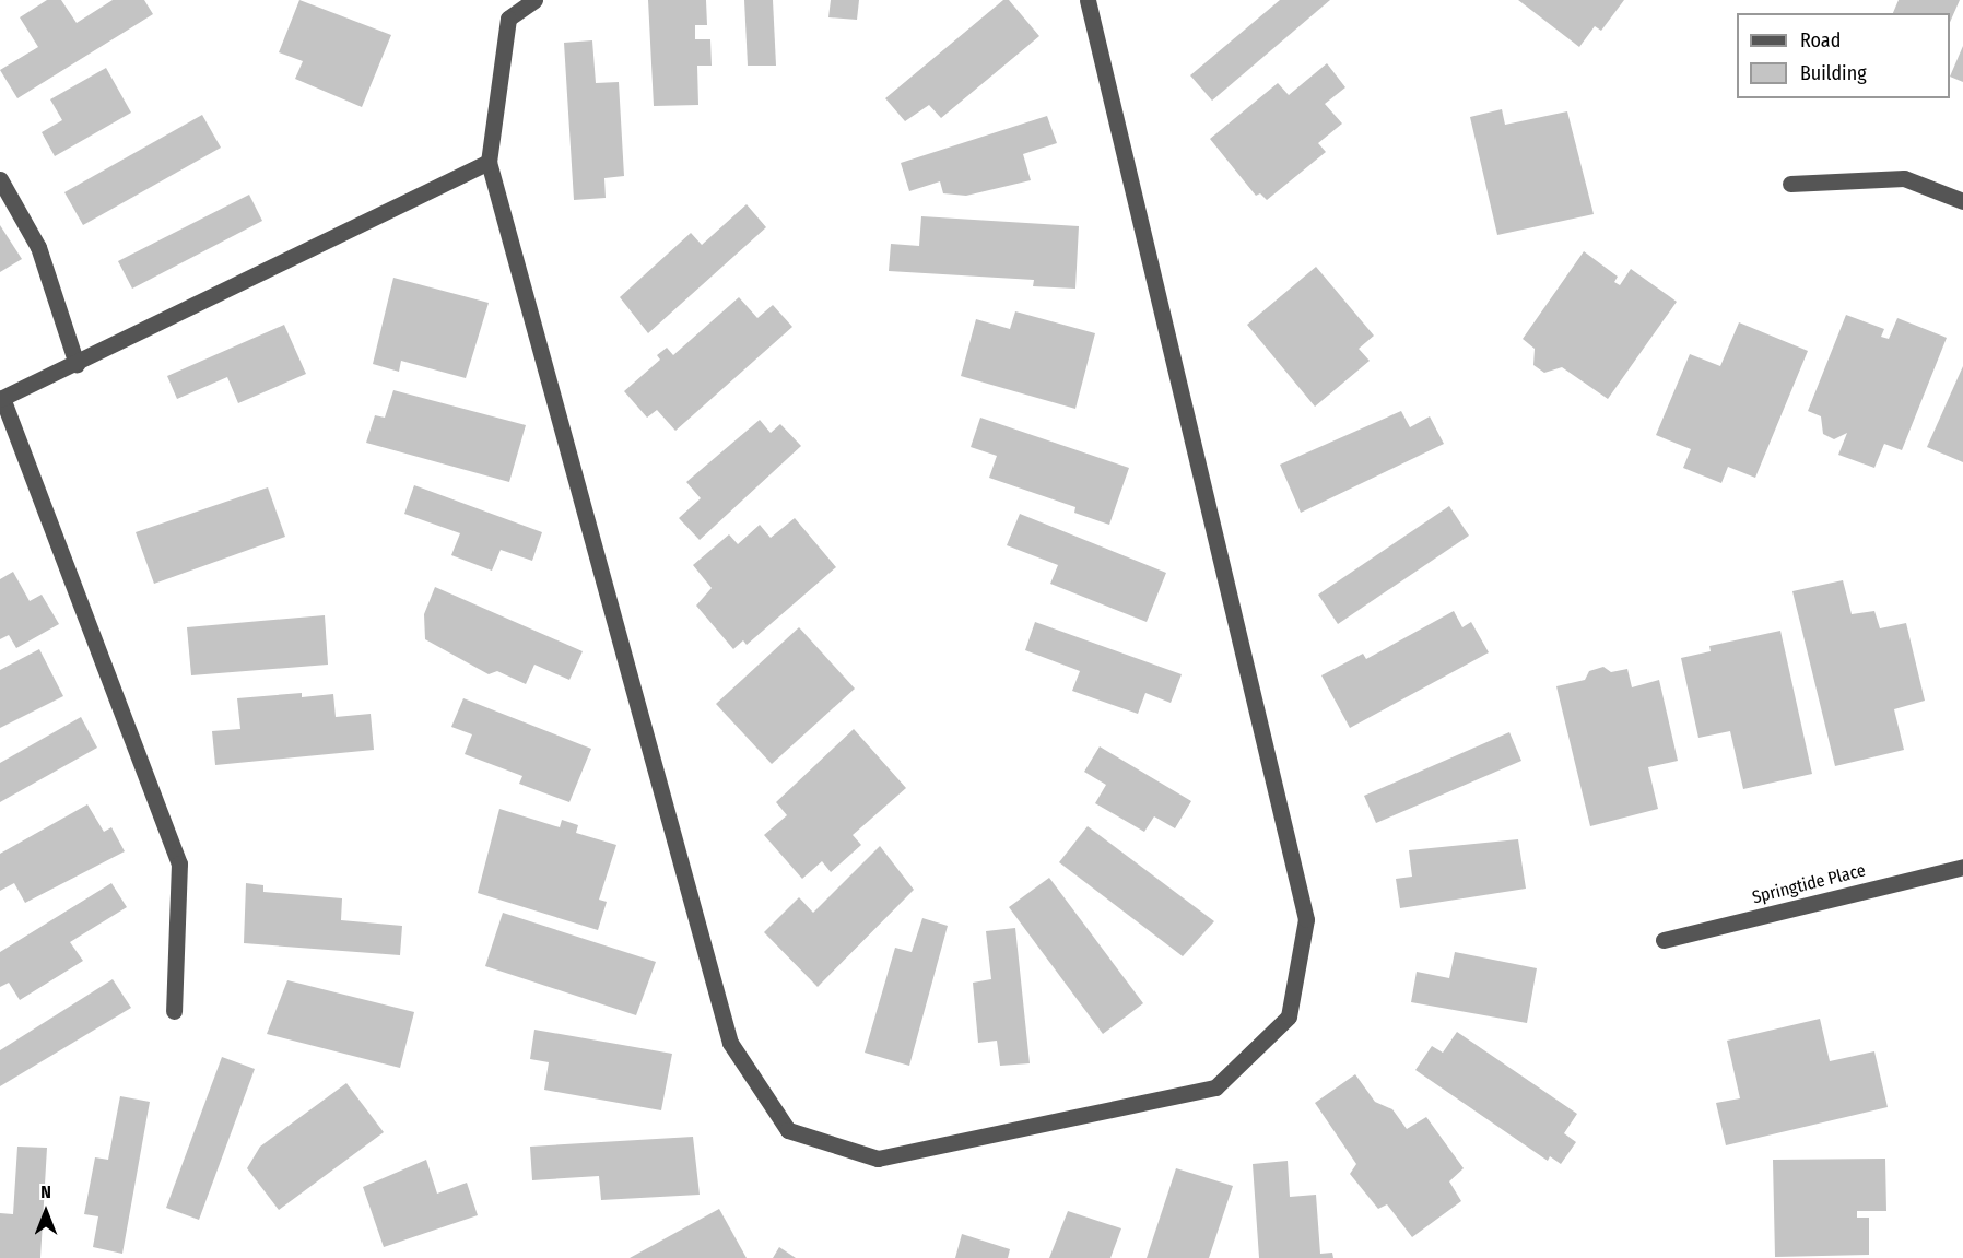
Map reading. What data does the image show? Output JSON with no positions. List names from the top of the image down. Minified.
{"streets":{"street":["Springtide Place"]},"legend":["Road","Building"],"north":"top"}
